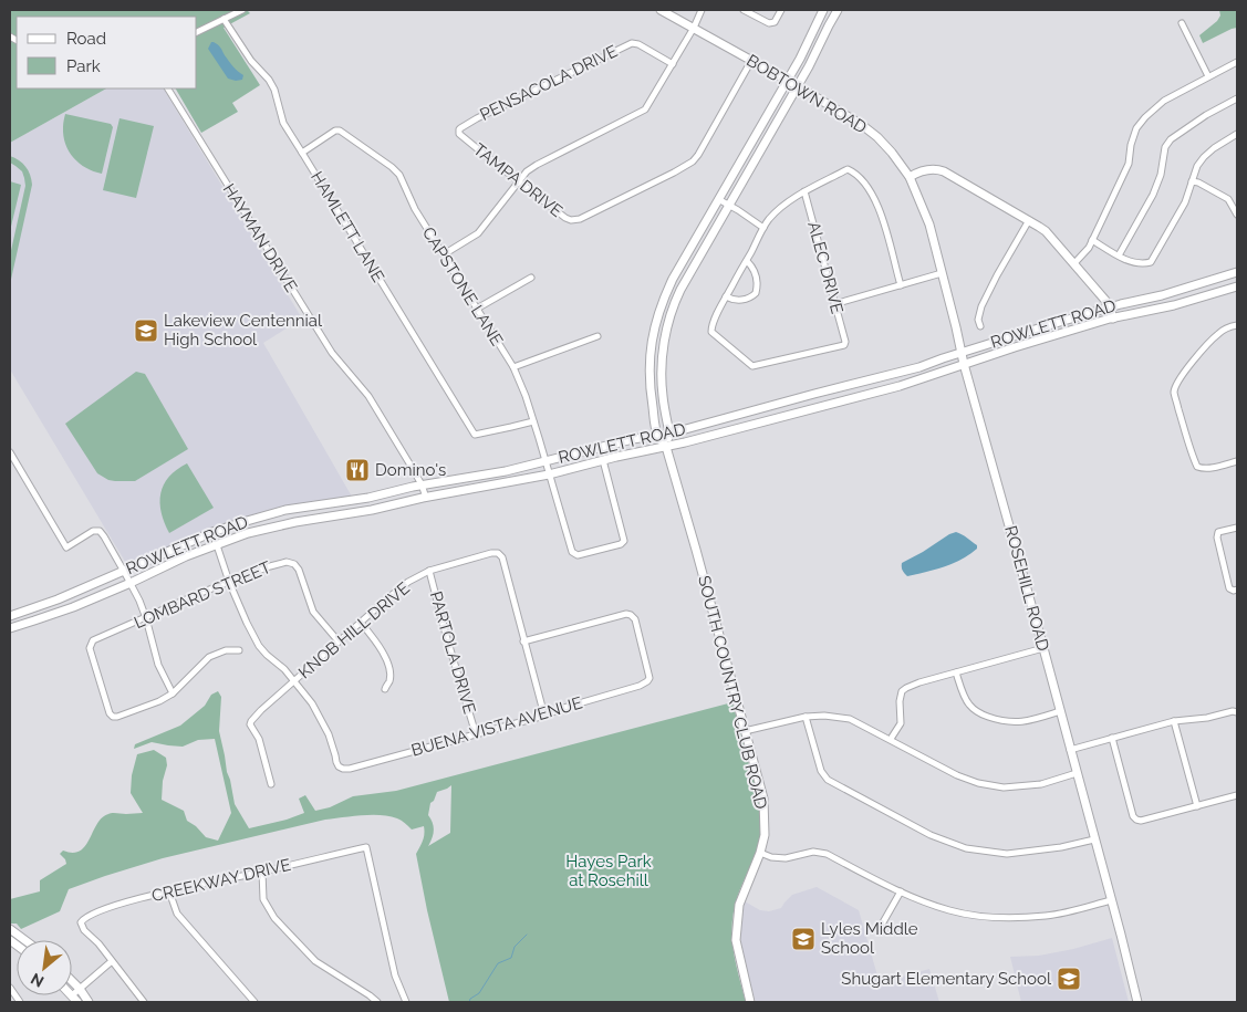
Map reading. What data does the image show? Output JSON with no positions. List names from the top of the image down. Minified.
{"streets":{"street":["PENSACOLA DRIVE","BOBTOWN ROAD","TAMPA DRIVE","HAMLETT LANE","HAYMAN DRIVE","ALEC DRIVE","CAPSTONE LANE","ROWLETT ROAD","ROSEHILL ROAD","LOMBARD STREET","KNOB HILL DRIVE","PARTOLA DRIVE","SOUTH COUNTRY CLUB ROAD","BUENA VISTA AVENUE","CREEKWAY DRIVE"]},"crossings":[["PENSACOLA DRIVE","TAMPA DRIVE"],["BOBTOWN ROAD","TAMPA DRIVE"],["BOBTOWN ROAD","ROSEHILL ROAD"],["BOBTOWN ROAD","SOUTH COUNTRY CLUB ROAD"],["HAMLETT LANE","CAPSTONE LANE"],["HAYMAN DRIVE","ROWLETT ROAD"],["CAPSTONE LANE","ROWLETT ROAD"],["ROWLETT ROAD","ROSEHILL ROAD"],["ROWLETT ROAD","SOUTH COUNTRY CLUB ROAD"],["LOMBARD STREET","KNOB HILL DRIVE"],["KNOB HILL DRIVE","PARTOLA DRIVE"],["KNOB HILL DRIVE","BUENA VISTA AVENUE"],["PARTOLA DRIVE","BUENA VISTA AVENUE"]],"parks":["Hayes Park at Rosehill"],"places":{"school or university":["Lakeview Centennial High School","Lyles Middle School","Shugart Elementary School"],"restaurant":["Domino's"]},"legend":["Road","Park"],"north":"bottom left"}
